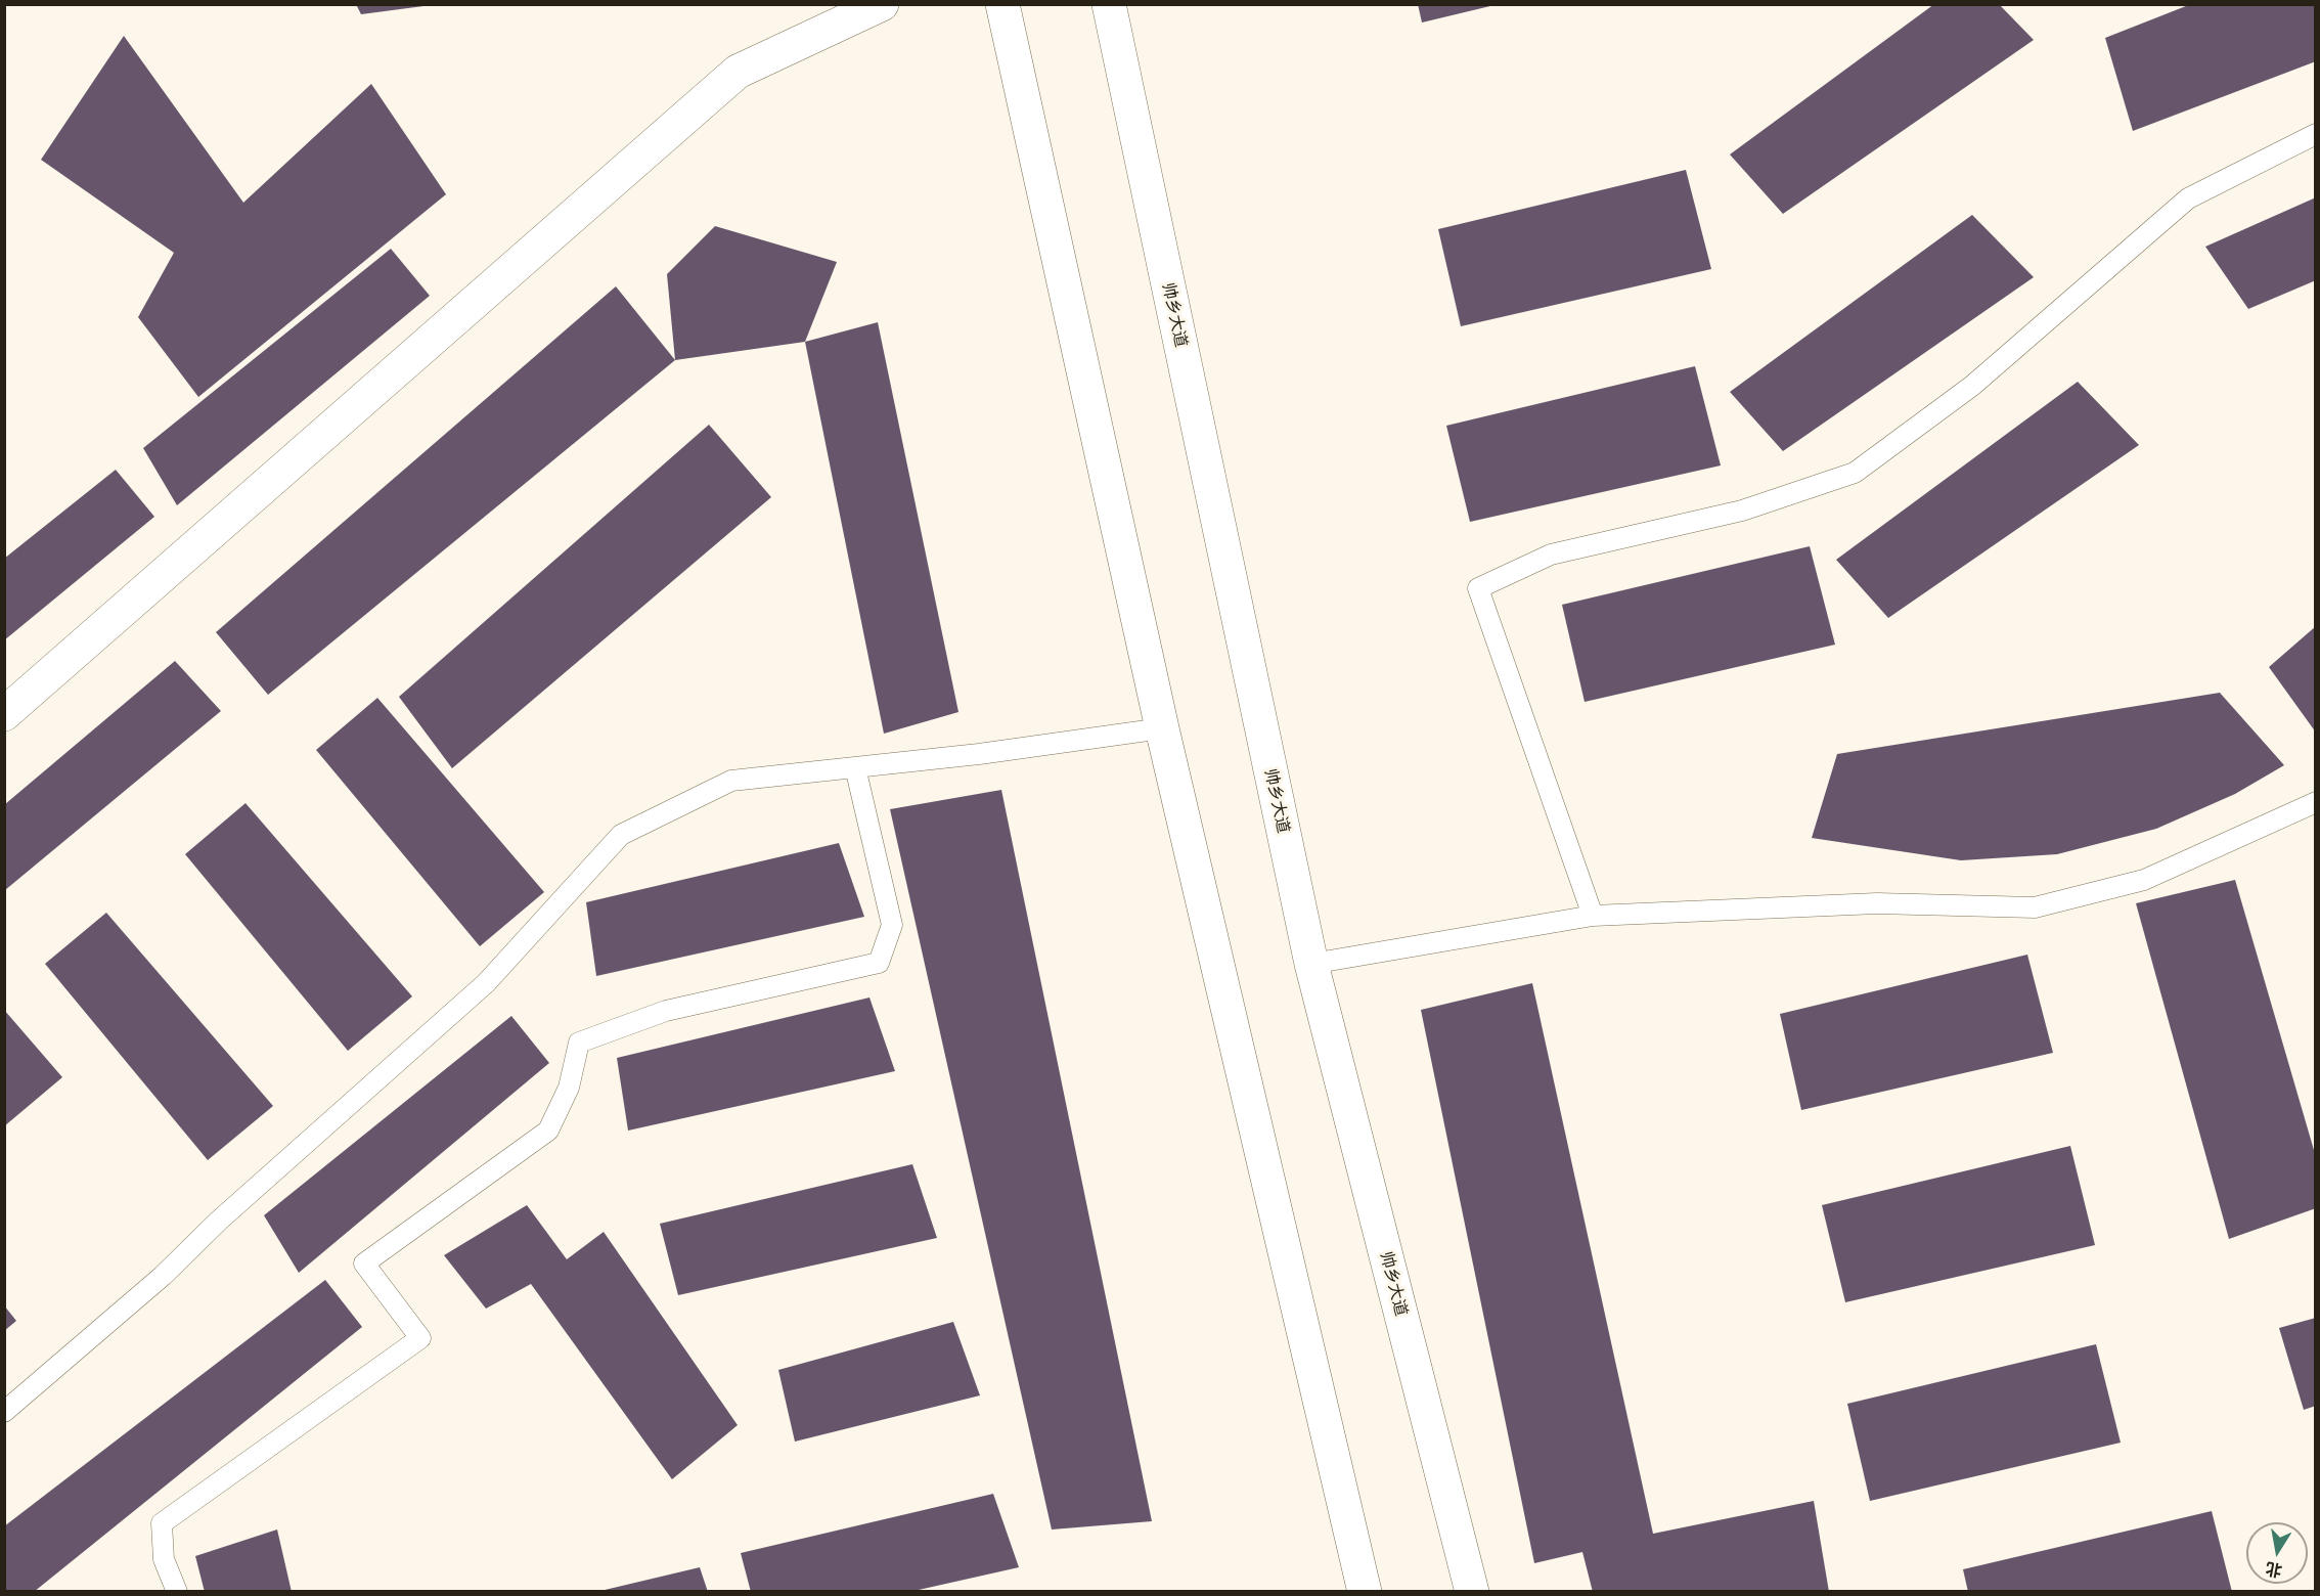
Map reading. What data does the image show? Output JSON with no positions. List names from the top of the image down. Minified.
{"streets":{"main road":["帅乡大道"]},"north":"bottom"}
